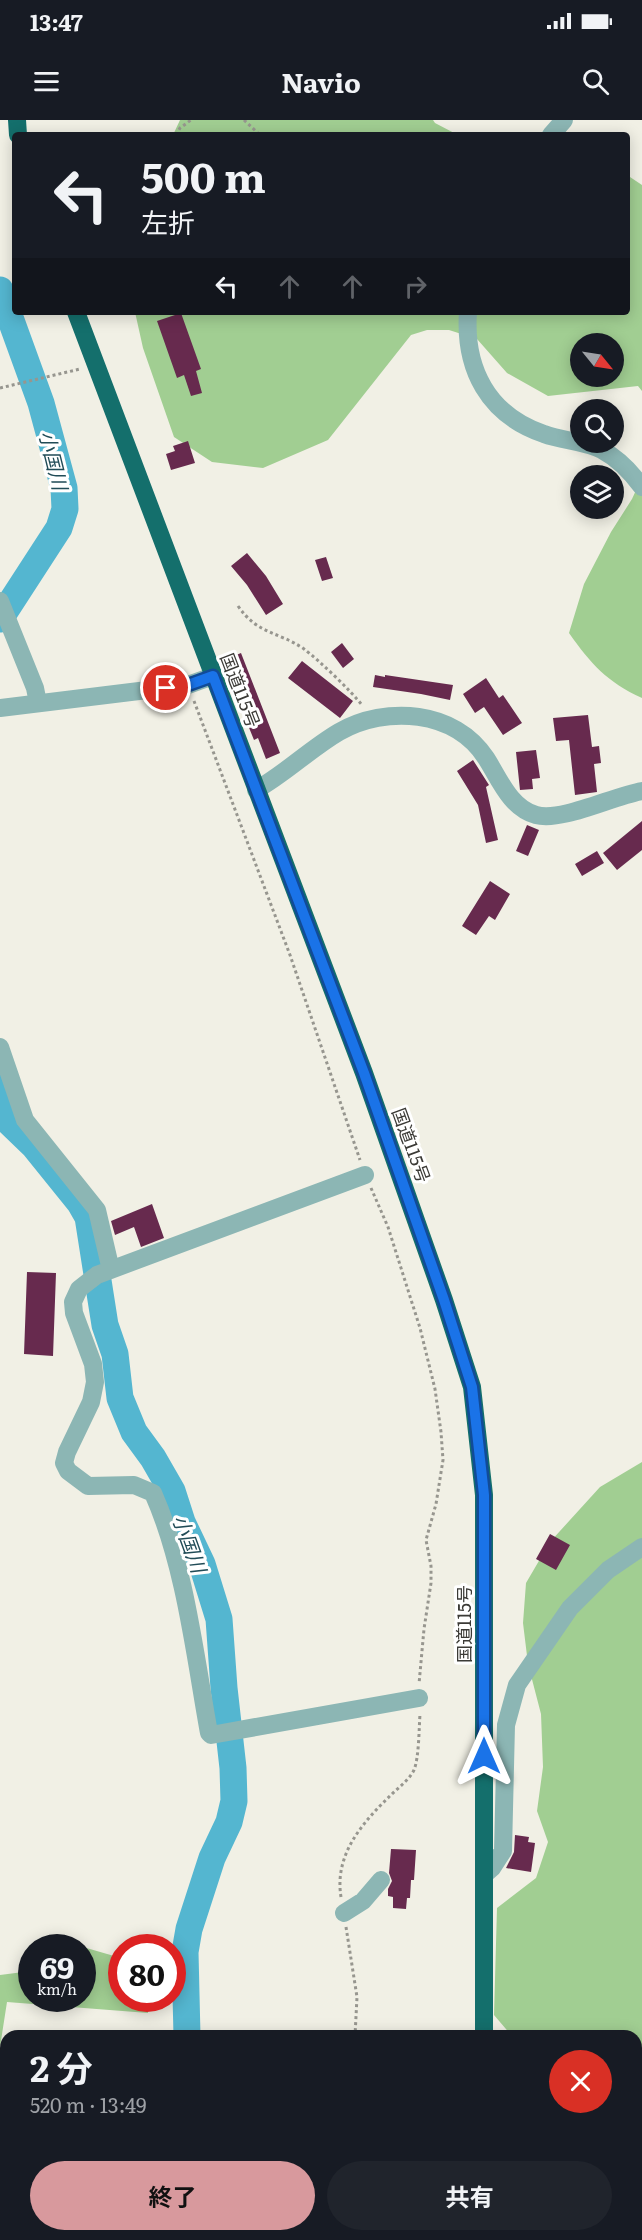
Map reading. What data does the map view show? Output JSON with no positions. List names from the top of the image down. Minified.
{"streets":{"highway":["国道115号"]},"water":["小国川"],"north":"bottom right","page":{"status":"13:47","header":"Navio","turn":["500 m","左折"],"speed":"69 km/h","limit":"80","heading":["2 分","520 m · 13:49"],"buttons":["終了","共有"]}}
